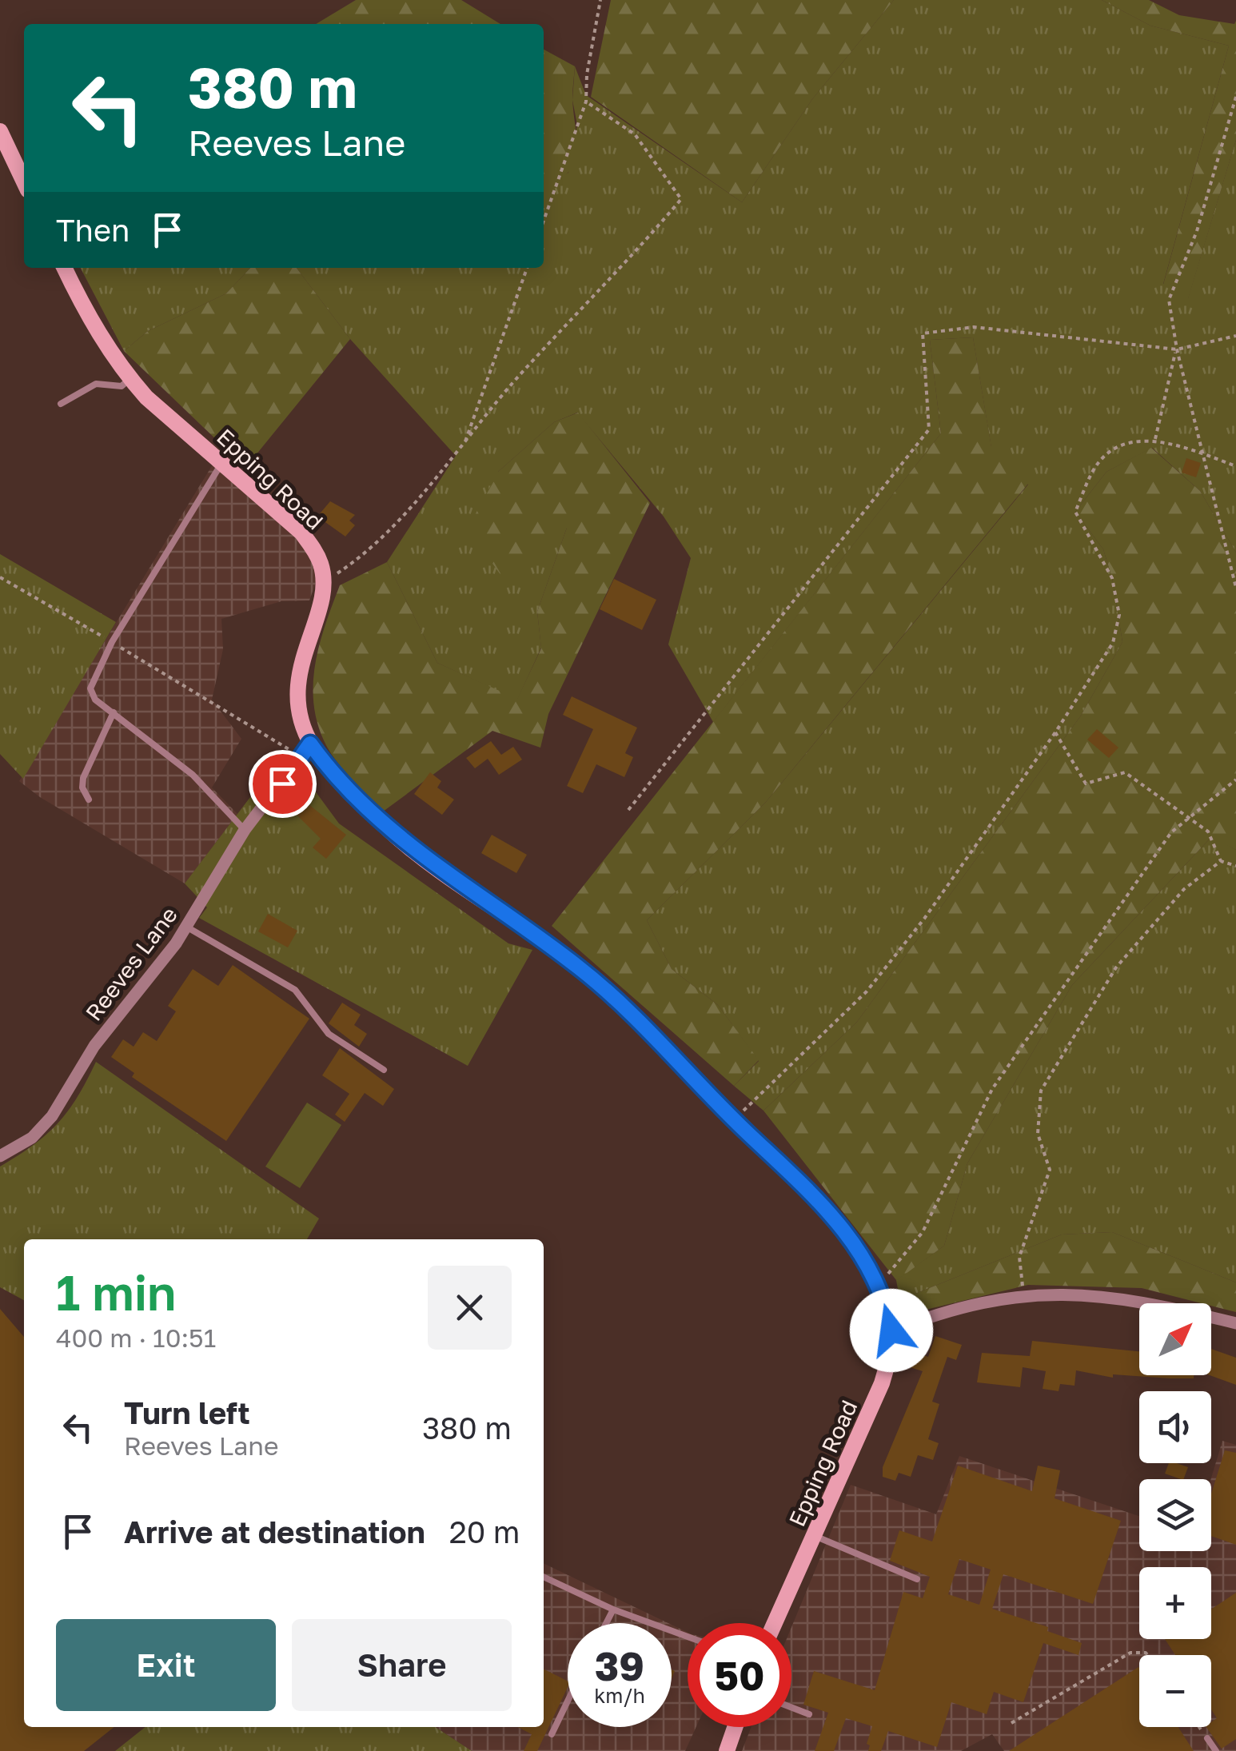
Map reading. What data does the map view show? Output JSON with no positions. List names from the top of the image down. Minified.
{"streets":{"main road":["Epping Road"],"street":["Reeves Lane"]},"crossings":[["Epping Road","Reeves Lane"]],"north":"top right","page":{"turn":["380 m","Reeves Lane"],"then":"Then","heading":["1 min","400 m · 10:51"],"map_buttons":["+","−"],"list":[{"name":"Turn left","note":"Reeves Lane","value":"380 m"},{"name":"Arrive at destination","value":"20 m"}],"buttons":["Exit","Share"],"speed":"39 km/h","limit":"50"}}
